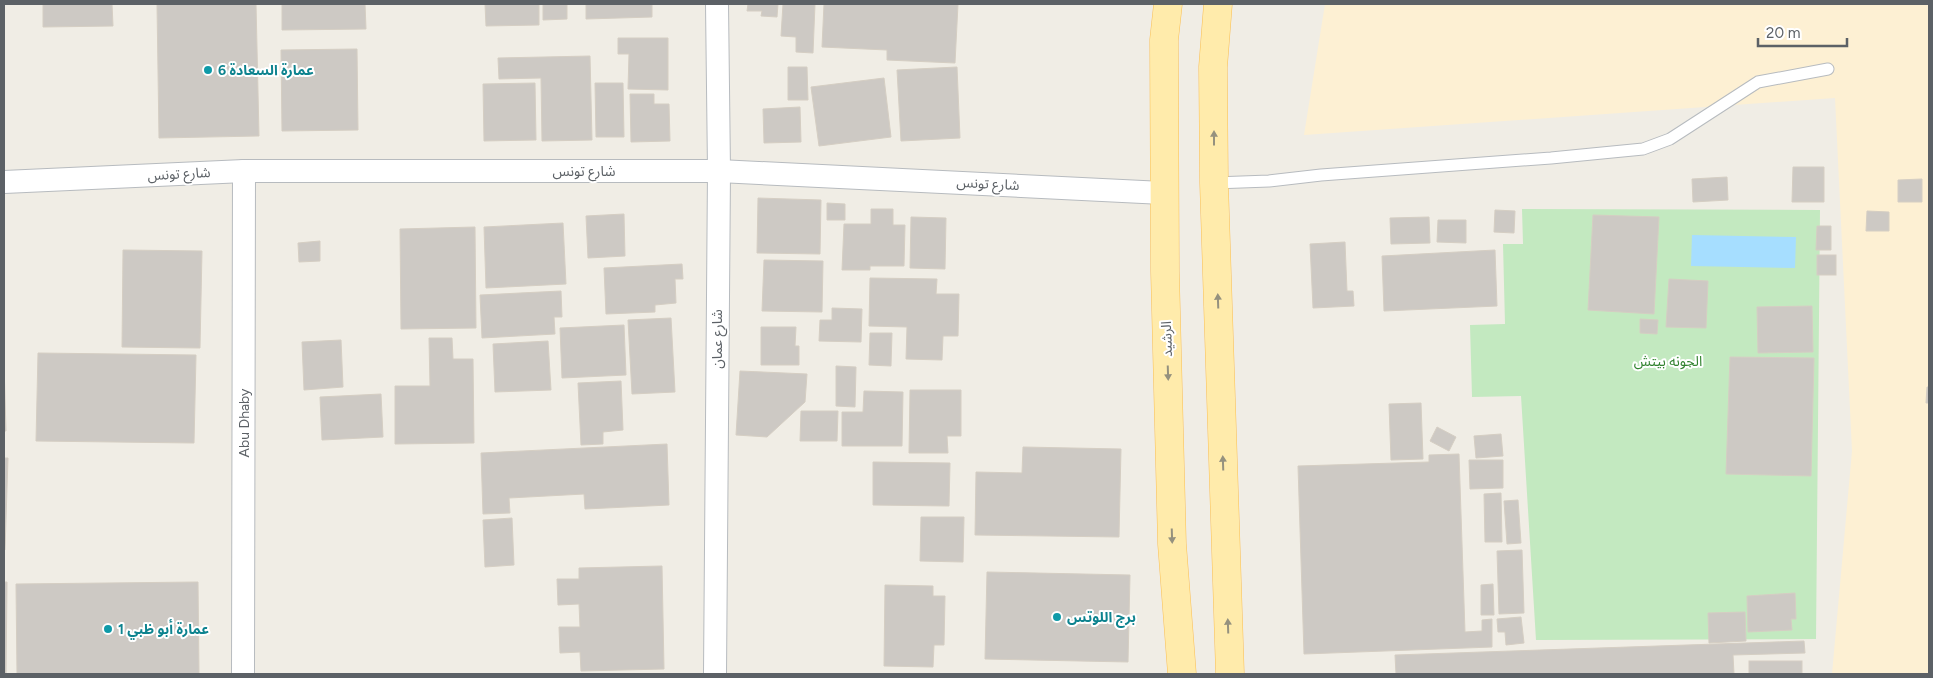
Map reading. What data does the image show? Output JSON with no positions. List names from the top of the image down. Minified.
{"streets":{"main road":["الرشيد"],"street":["شارع تونس","شارع عمان","Abu Dhaby"]},"crossings":[["شارع تونس","شارع عمان"],["شارع تونس","الرشيد"],["شارع تونس","Abu Dhaby"]],"parks":["الجونه بيتش"],"places":["عمارة السعادة 6","برج اللوتس","عمارة أبو ظبي 1"],"scale_bar":"20 m"}
